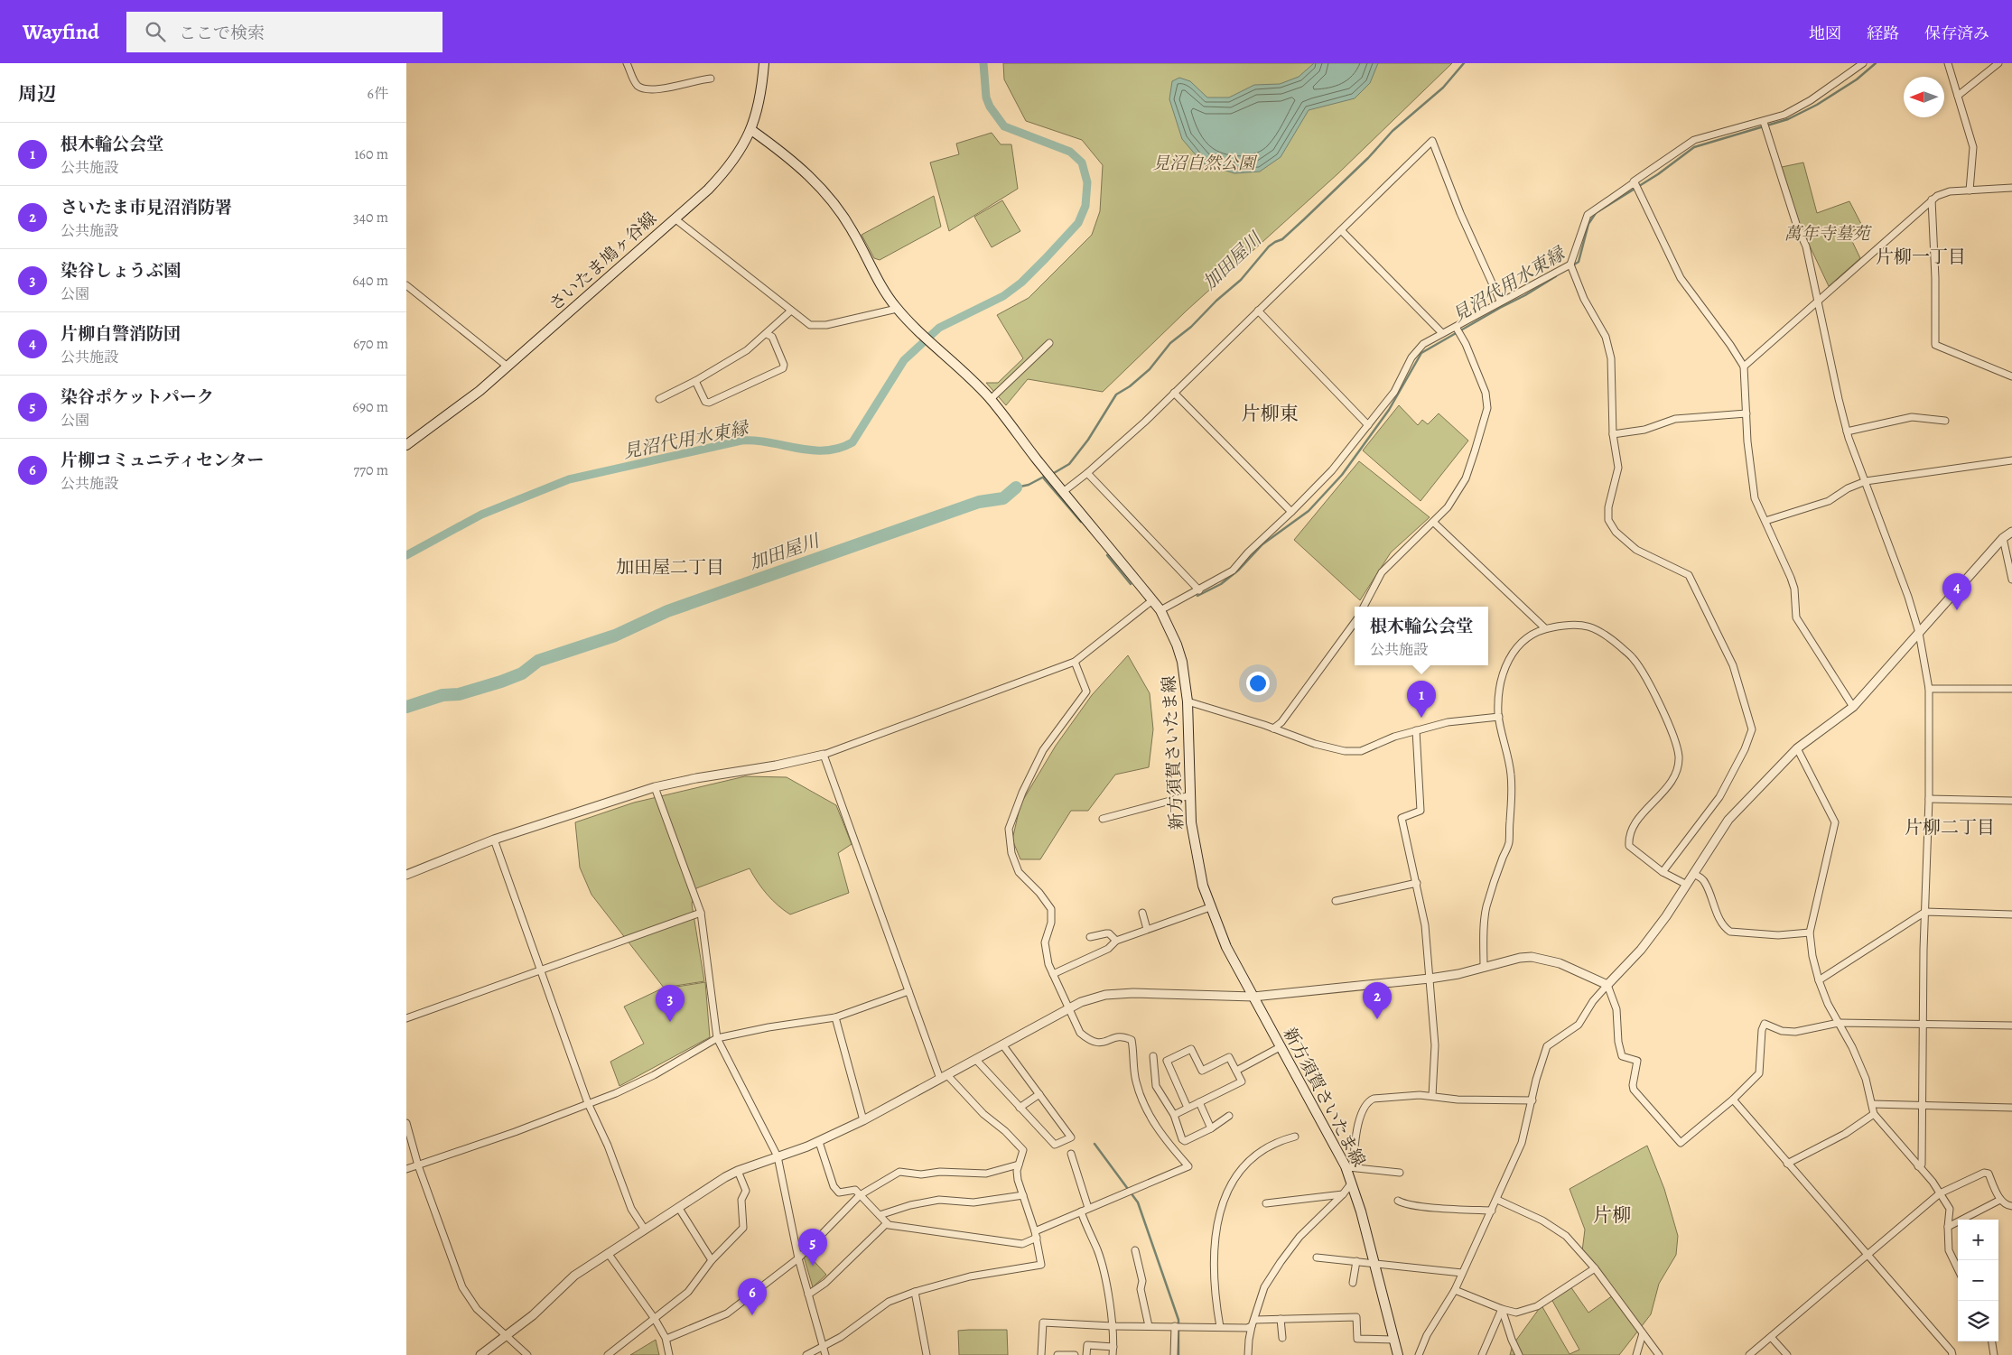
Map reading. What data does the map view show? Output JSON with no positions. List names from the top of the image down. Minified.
{"streets":{"main road":["さいたま鳩ヶ谷線","新方須賀さいたま線"]},"crossings":[["さいたま鳩ヶ谷線","新方須賀さいたま線"]],"districts":["片柳一丁目","片柳東","加田屋二丁目","片柳二丁目","片柳"],"water":["加田屋川","見沼代用水東縁"],"parks":["見沼自然公園","萬年寺墓苑"],"north":"left","page":{"header":"Wayfind","search":"ここで検索","nav":["地図","経路","保存済み"],"heading":["周辺","6件"],"list":[{"mark":"1","name":"根木輪公会堂","note":"公共施設","value":"160 m"},{"mark":"2","name":"さいたま市見沼消防署","note":"公共施設","value":"340 m"},{"mark":"3","name":"染谷しょうぶ園","note":"公園","value":"640 m"},{"mark":"4","name":"片柳自警消防団","note":"公共施設","value":"670 m"},{"mark":"5","name":"染谷ポケットパーク","note":"公園","value":"690 m"},{"mark":"6","name":"片柳コミュニティセンター","note":"公共施設","value":"770 m"}],"pins":["4","1","2","3","5","6"],"popup":["根木輪公会堂","公共施設"],"map_buttons":["+","−"]}}
